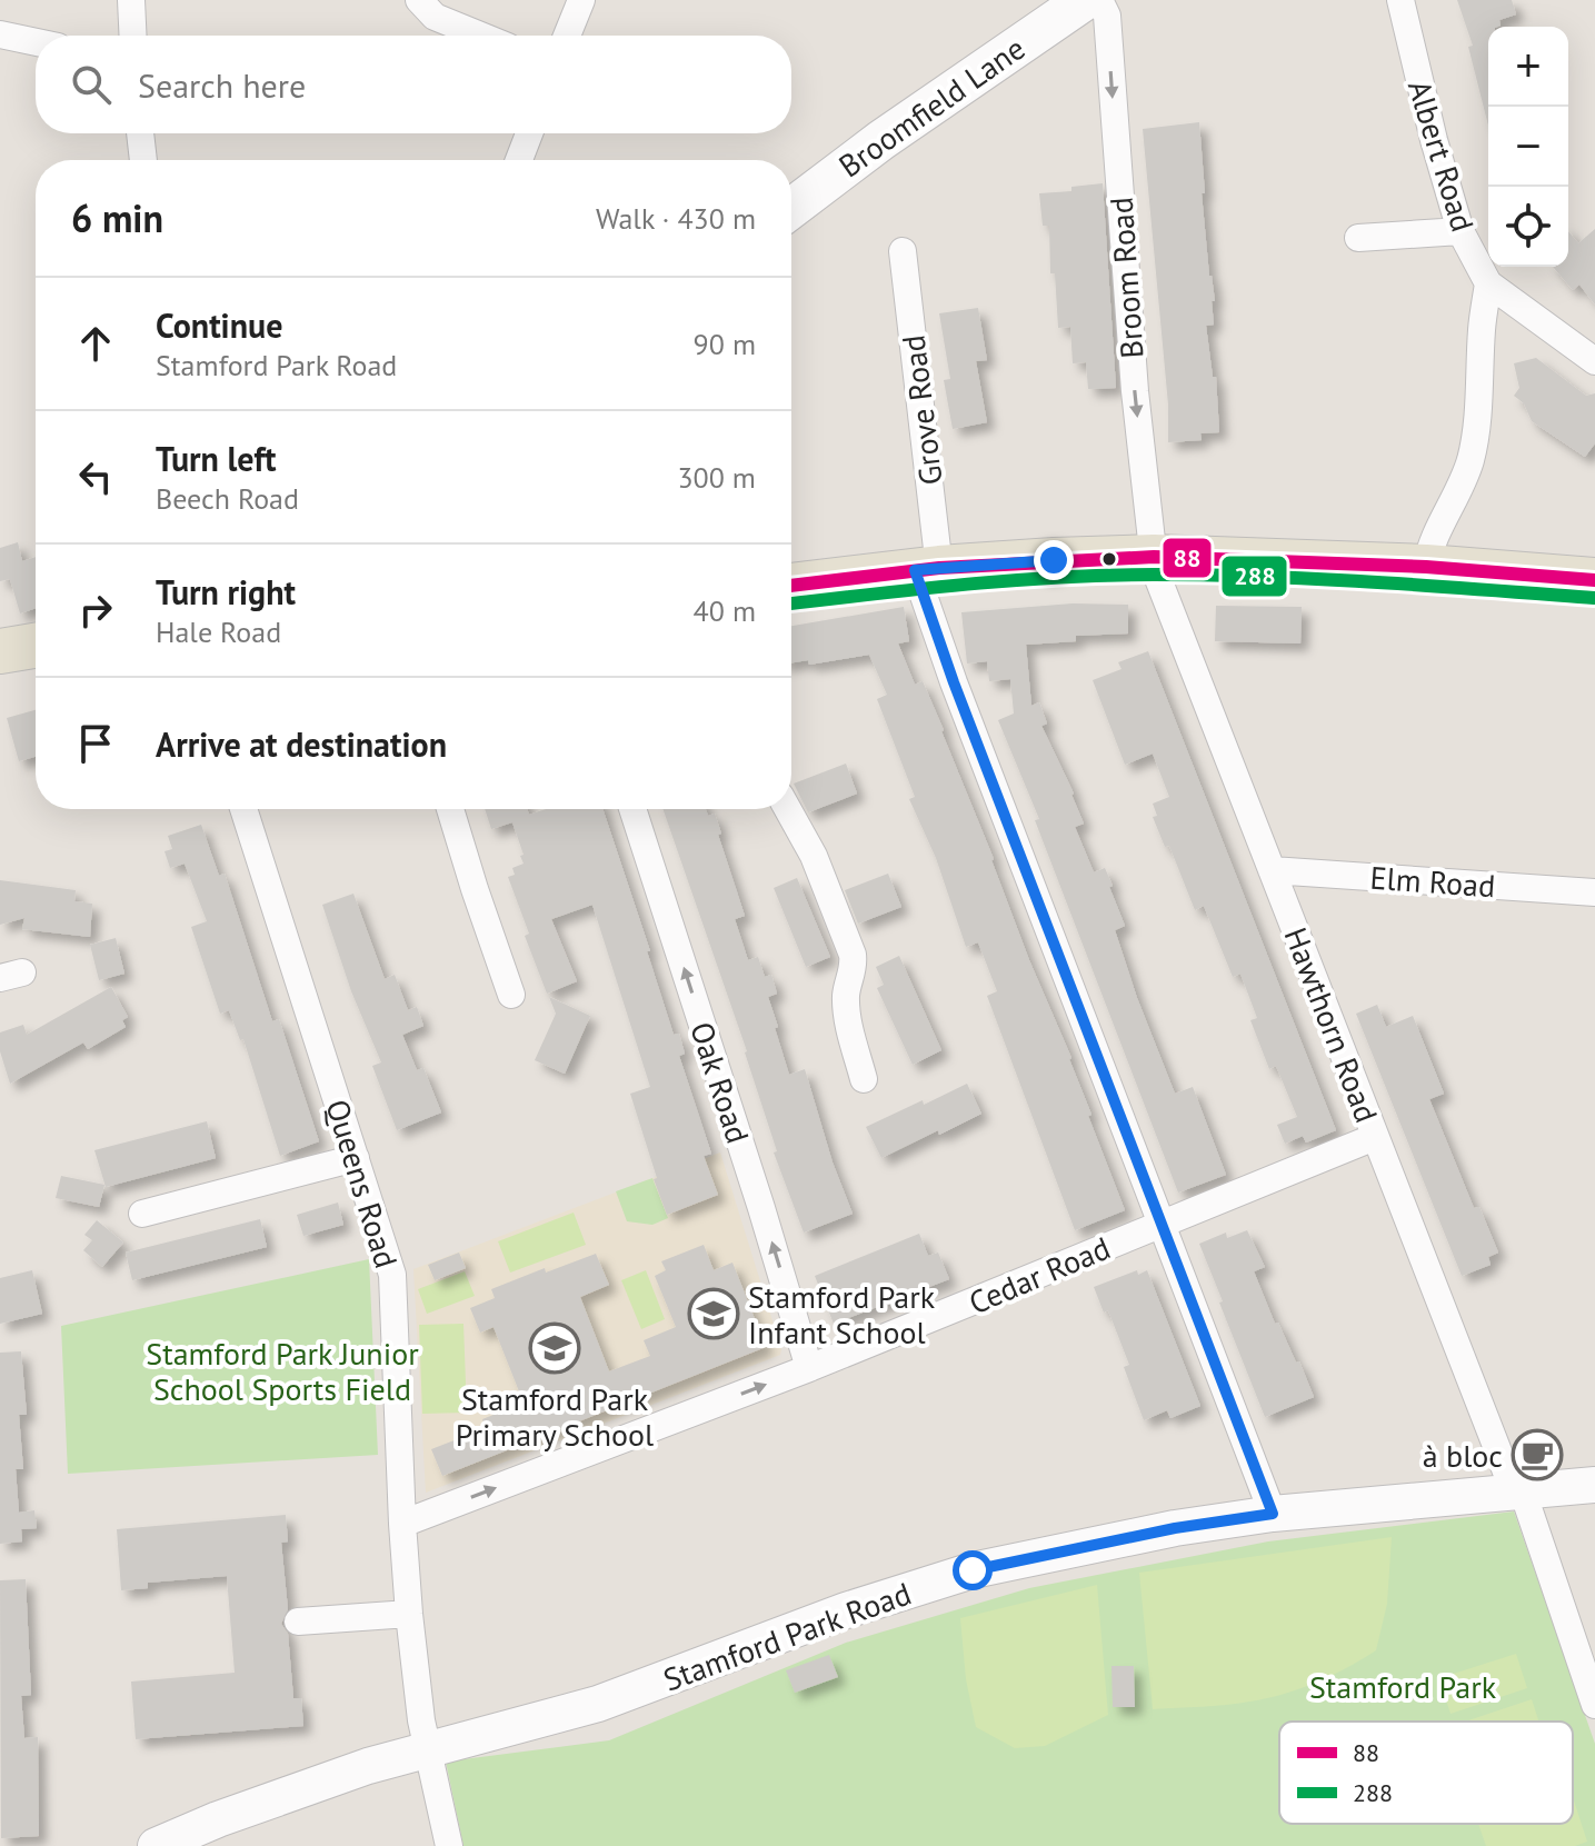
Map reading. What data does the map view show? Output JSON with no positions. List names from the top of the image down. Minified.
{"streets":{"main road":["Broomfield Lane"],"street":["Albert Road","Broom Road","Grove Road","Elm Road","Hawthorn Road","Oak Road","Queens Road","Cedar Road","Stamford Park Road"]},"crossings":[["Broom Road","Hawthorn Road"],["Grove Road","Cedar Road"],["Grove Road","Stamford Park Road"],["Elm Road","Hawthorn Road"],["Hawthorn Road","Cedar Road"],["Hawthorn Road","Stamford Park Road"],["Oak Road","Cedar Road"],["Queens Road","Cedar Road"],["Queens Road","Stamford Park Road"]],"one_way":["Broom Road","Cedar Road"],"parks":["Stamford Park Junior School Sports Field","Stamford Park"],"places":{"school or university":["Stamford Park Infant School","Stamford Park Primary School"],"cafe":["à bloc"]},"lines":["transit line 88","transit line 288"],"legend":["88","288"],"page":{"map_buttons":["+","−"],"search":"Search here","heading":["6 min","Walk · 430 m"],"list":[["Continue","Stamford Park Road","90 m"],["Turn left","Beech Road","300 m"],["Turn right","Hale Road","40 m"],"Arrive at destination"]}}
